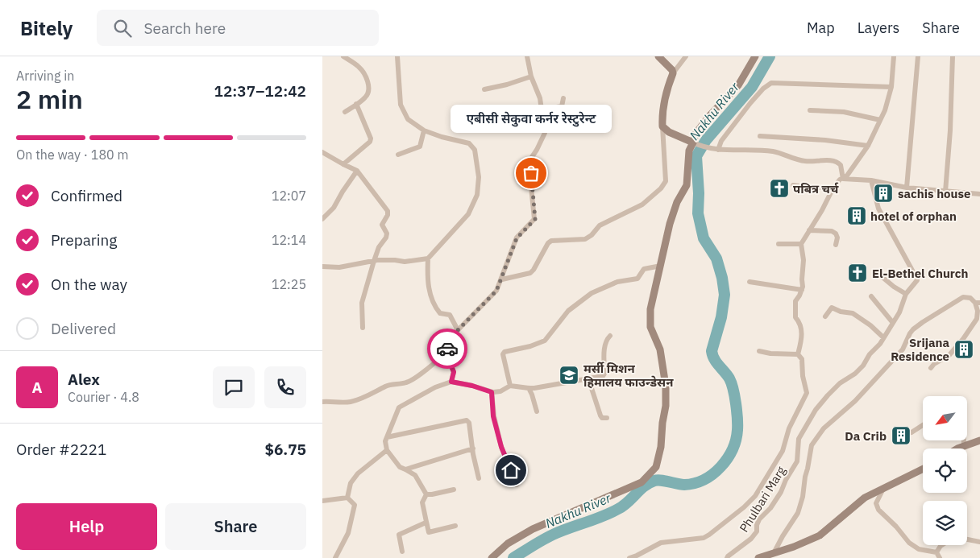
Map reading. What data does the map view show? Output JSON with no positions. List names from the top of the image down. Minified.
{"streets":{"street":["Phulbari Marg"]},"water":["Nakhu River"],"places":{"other":["एबीसी सेकुवा कर्नर रेस्टुरेन्ट"],"church":["पबित्र चर्च","El-Bethel Church"],"building":["sachis house","hotel of orphan","Srijana Residence","Da Crib"],"school or university":["मर्सी मिशन हिमालय फाउन्डेसन"]},"north":"bottom left","page":{"header":"Bitely","search":"Search here","nav":["Map","Layers","Share"],"heading":["2 min","Arriving in","12:37–12:42"],"panel":["Alex","Courier · 4.8","Order #2221","$6.75"],"bubble":"एबीसी सेकुवा कर्नर रेस्टुरेन्ट","bar":"On the way · 180 m","list":[["Confirmed","12:07"],["Preparing","12:14"],["On the way","12:25"],"Delivered"],"round":"A","buttons":["Help","Share"]}}
